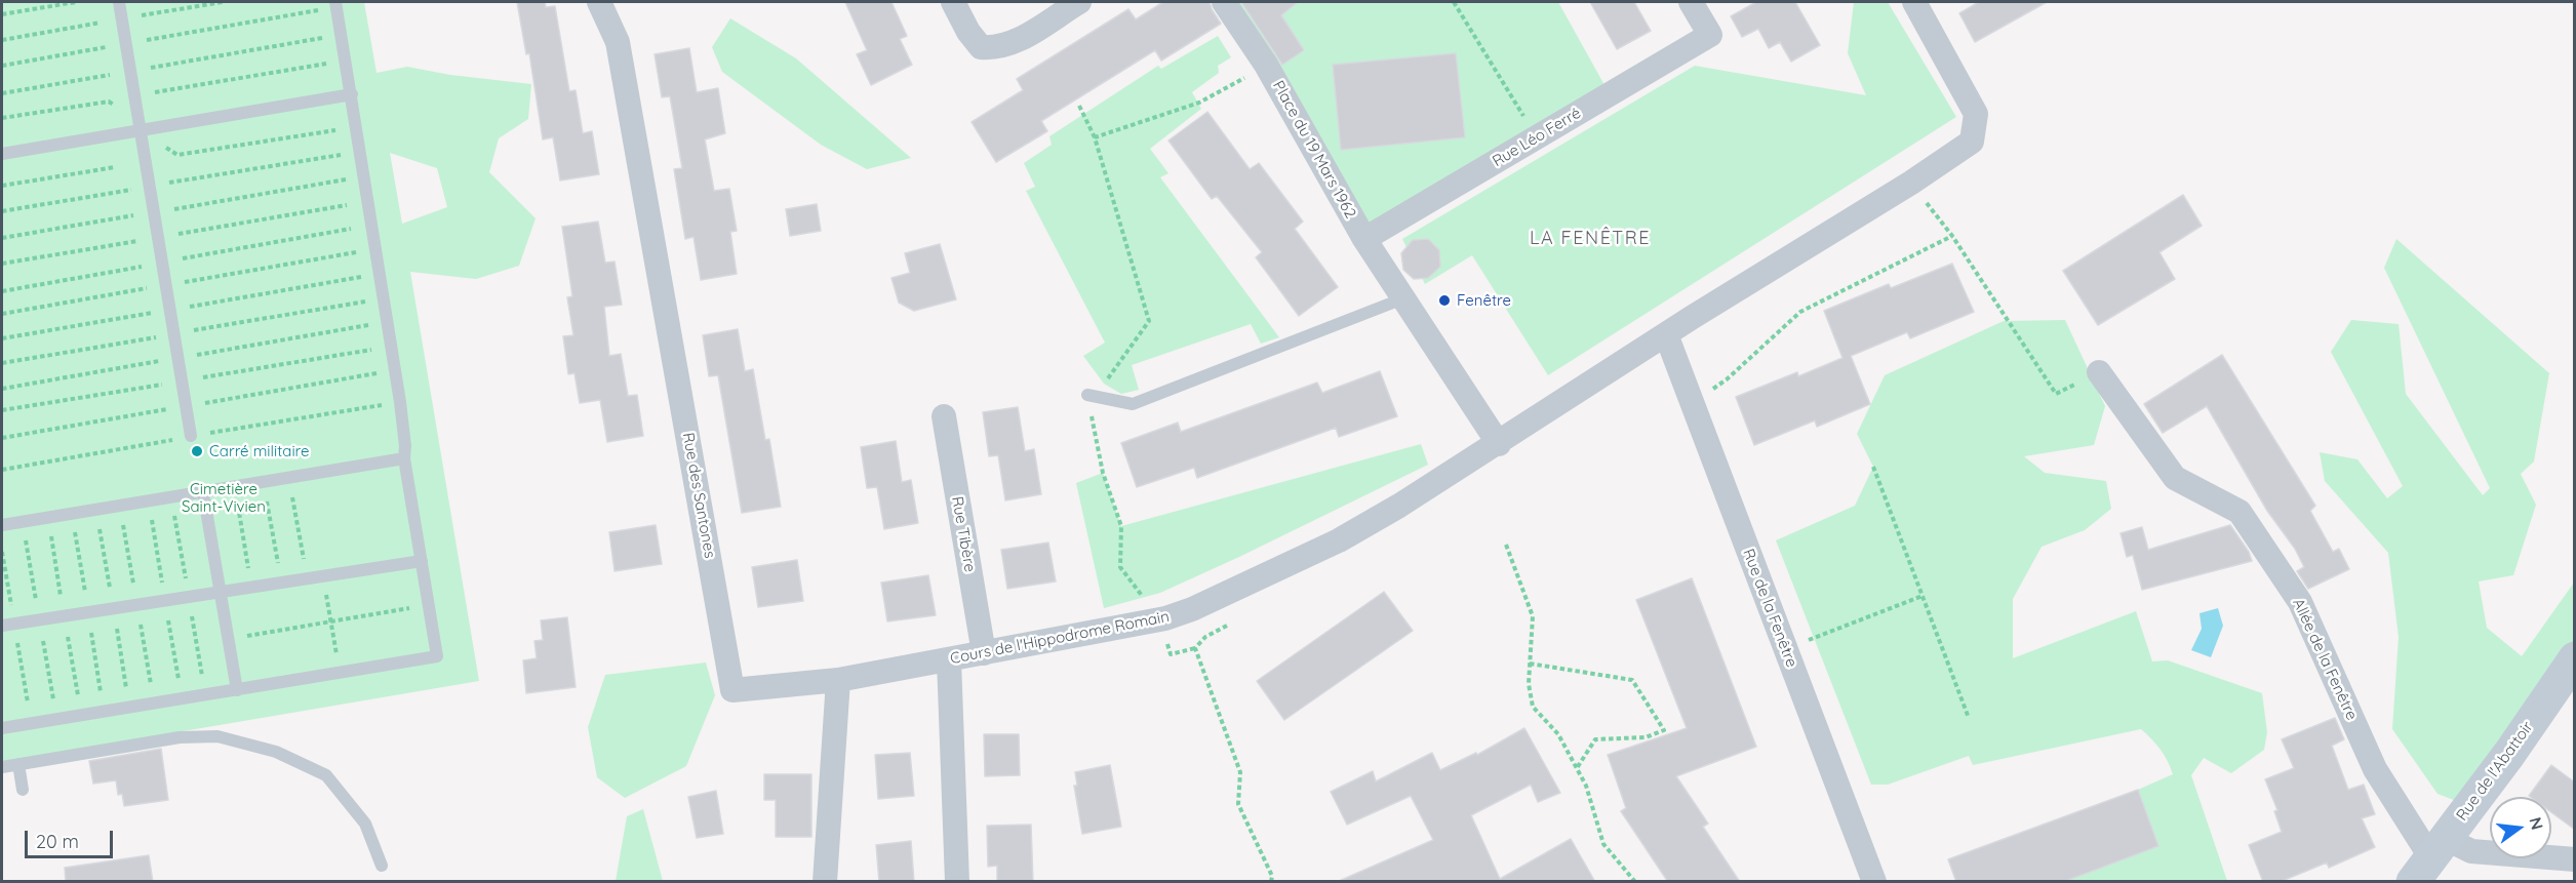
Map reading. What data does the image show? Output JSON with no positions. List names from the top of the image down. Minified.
{"streets":{"street":["Rue Léo Ferré","Place du 19 Mars 1962","Rue des Santones","Rue Tibère","Rue de la Fenêtre","Cours de l'Hippodrome Romain","Allée de la Fenêtre","Rue de l'Abattoir"]},"crossings":[["Rue Léo Ferré","Place du 19 Mars 1962"],["Place du 19 Mars 1962","Cours de l'Hippodrome Romain"],["Rue des Santones","Cours de l'Hippodrome Romain"],["Rue Tibère","Cours de l'Hippodrome Romain"],["Rue de la Fenêtre","Cours de l'Hippodrome Romain"],["Allée de la Fenêtre","Rue de l'Abattoir"]],"districts":["LA FENÊTRE"],"parks":["Cimetière Saint-Vivien"],"places":["Fenêtre","Carré militaire"],"scale_bar":"20 m","north":"right"}
